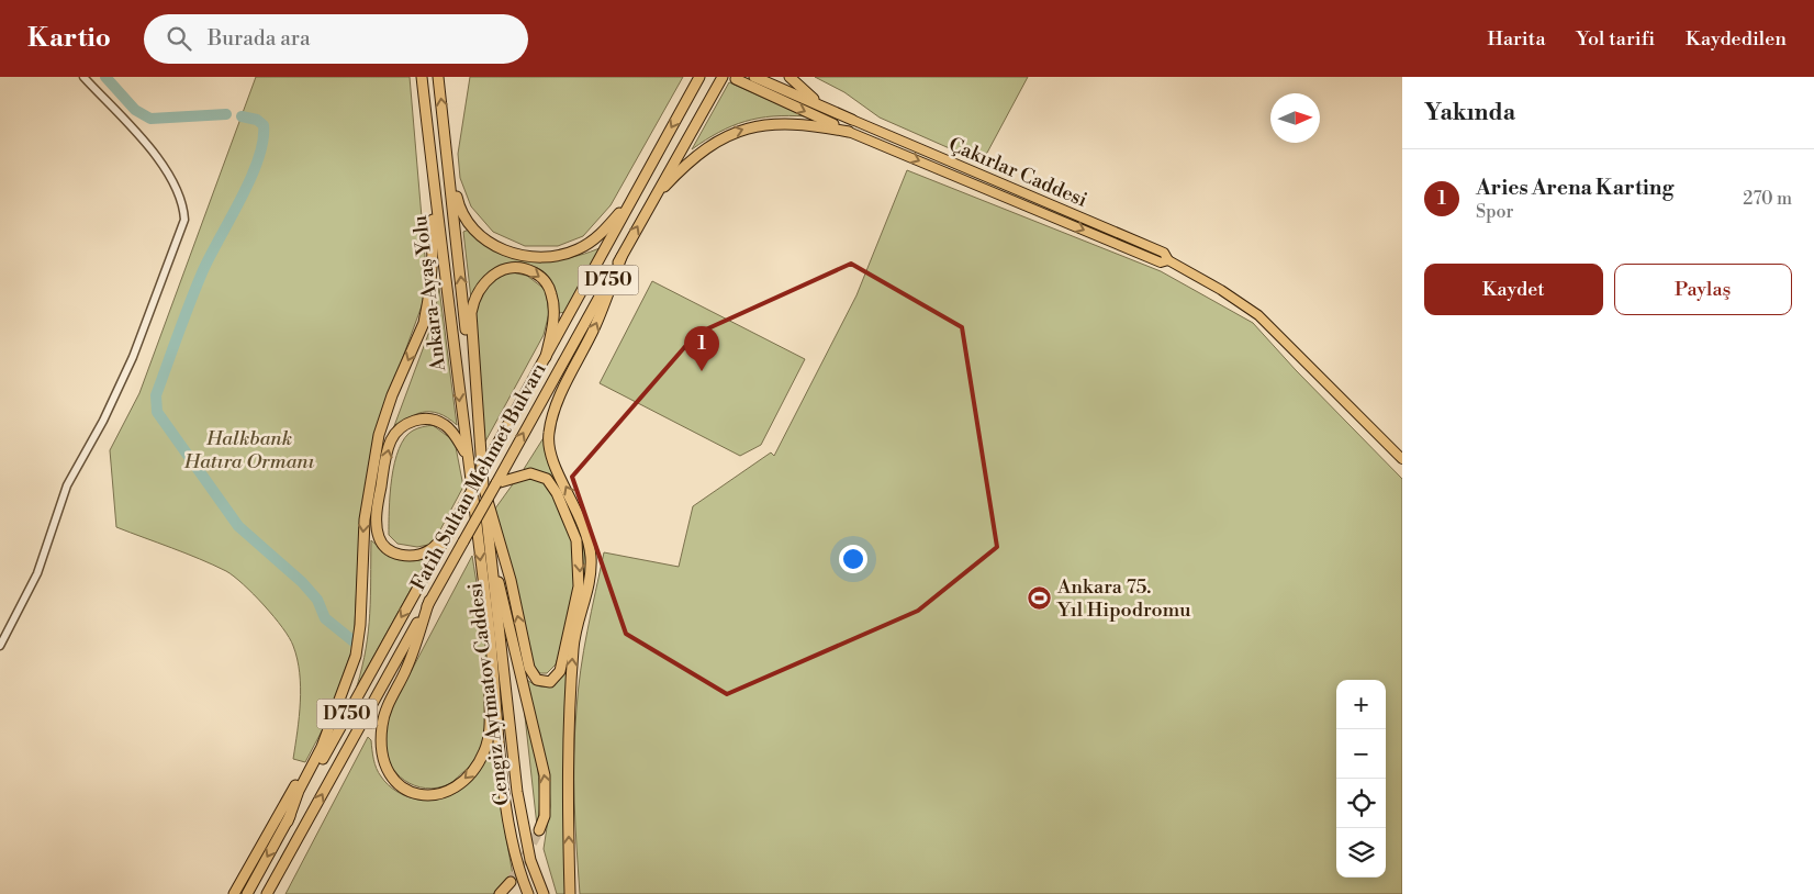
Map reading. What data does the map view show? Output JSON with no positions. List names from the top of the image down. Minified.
{"streets":{"highway":["D750","Ankara-Ayaş Yolu","Fatih Sultan Mehmet Bulvarı","Cengiz Aytmatov Caddesi"],"main road":["Çakırlar Caddesi"]},"crossings":[["Ankara-Ayaş Yolu","Cengiz Aytmatov Caddesi"]],"parks":["Halkbank Hatıra Ormanı"],"places":{"sports":["Ankara 75. Yıl Hipodromu"]},"north":"right","page":{"header":"Kartio","search":"Burada ara","nav":["Harita","Yol tarifi","Kaydedilen"],"heading":"Yakında","list":[{"mark":"1","name":"Aries Arena Karting","note":"Spor","value":"270 m"}],"buttons":["Kaydet","Paylaş"],"pins":"1","map_buttons":["+","−"]}}
